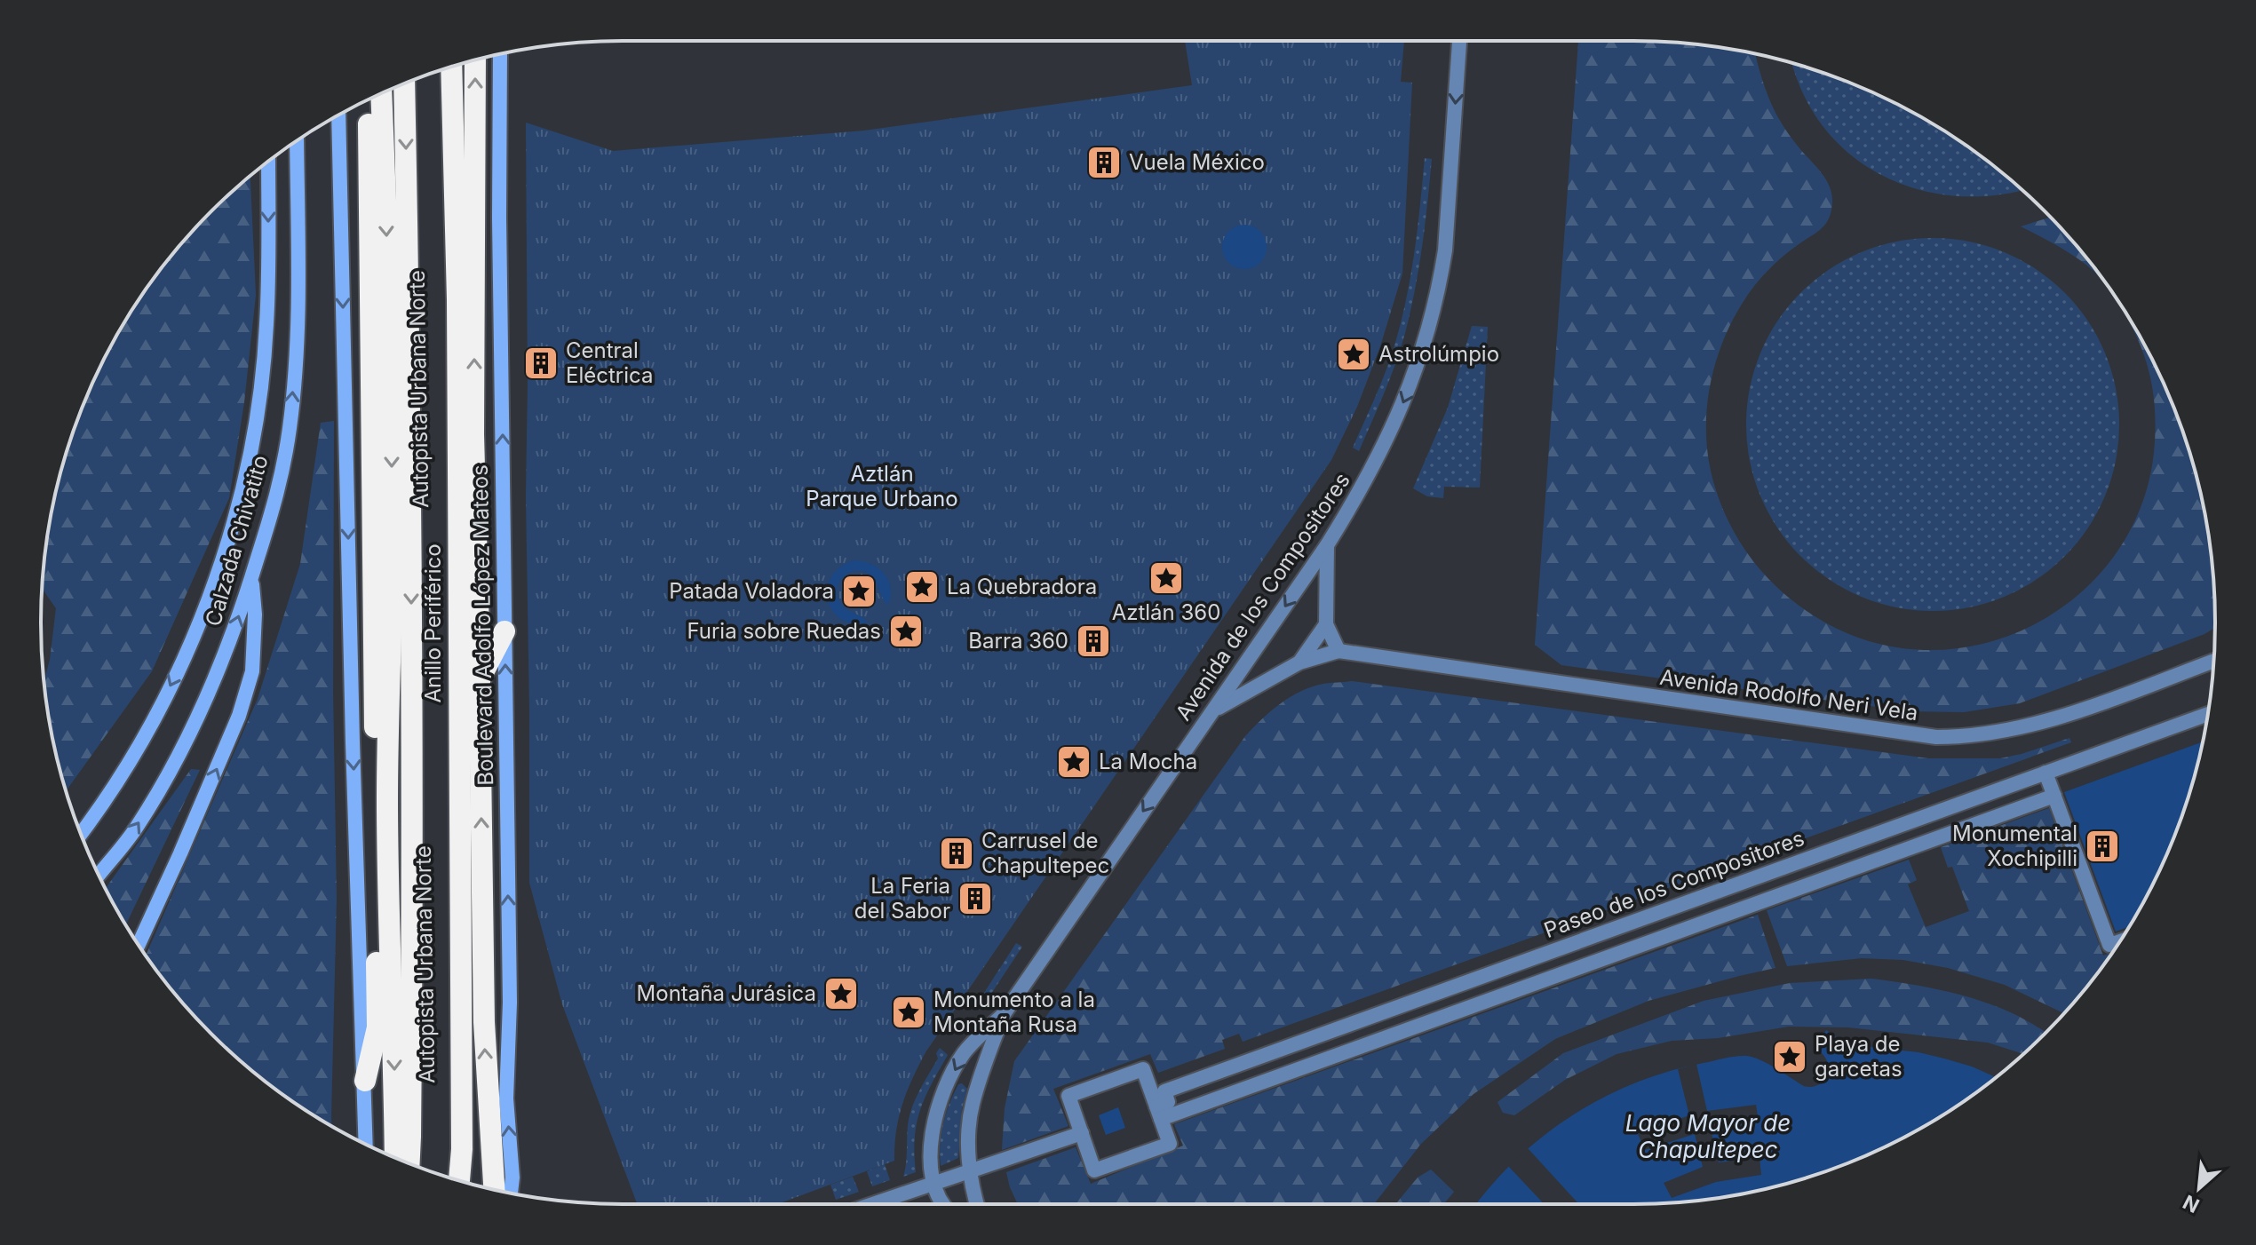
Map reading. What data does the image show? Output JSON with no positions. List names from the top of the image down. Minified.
{"streets":{"highway":["Autopista Urbana Norte","Anillo Periférico"],"main road":["Calzada Chivatito","Boulevard Adolfo López Mateos"],"street":["Avenida de los Compositores","Avenida Rodolfo Neri Vela","Paseo de los Compositores"]},"crossings":[["Avenida de los Compositores","Avenida Rodolfo Neri Vela"]],"one_way":["Avenida de los Compositores","Boulevard Adolfo López Mateos"],"water":["Lago Mayor de Chapultepec"],"parks":["Aztlán Parque Urbano"],"places":{"building":["Vuela México","Central Eléctrica","Barra 360","Monumental Xochipilli","Carrusel de Chapultepec","La Feria del Sabor"],"place":["Astrolúmpio","Aztlán 360","La Quebradora","Patada Voladora","Furia sobre Ruedas","La Mocha","Montaña Jurásica","Monumento a la Montaña Rusa","Playa de garcetas"]},"north":"bottom left"}
